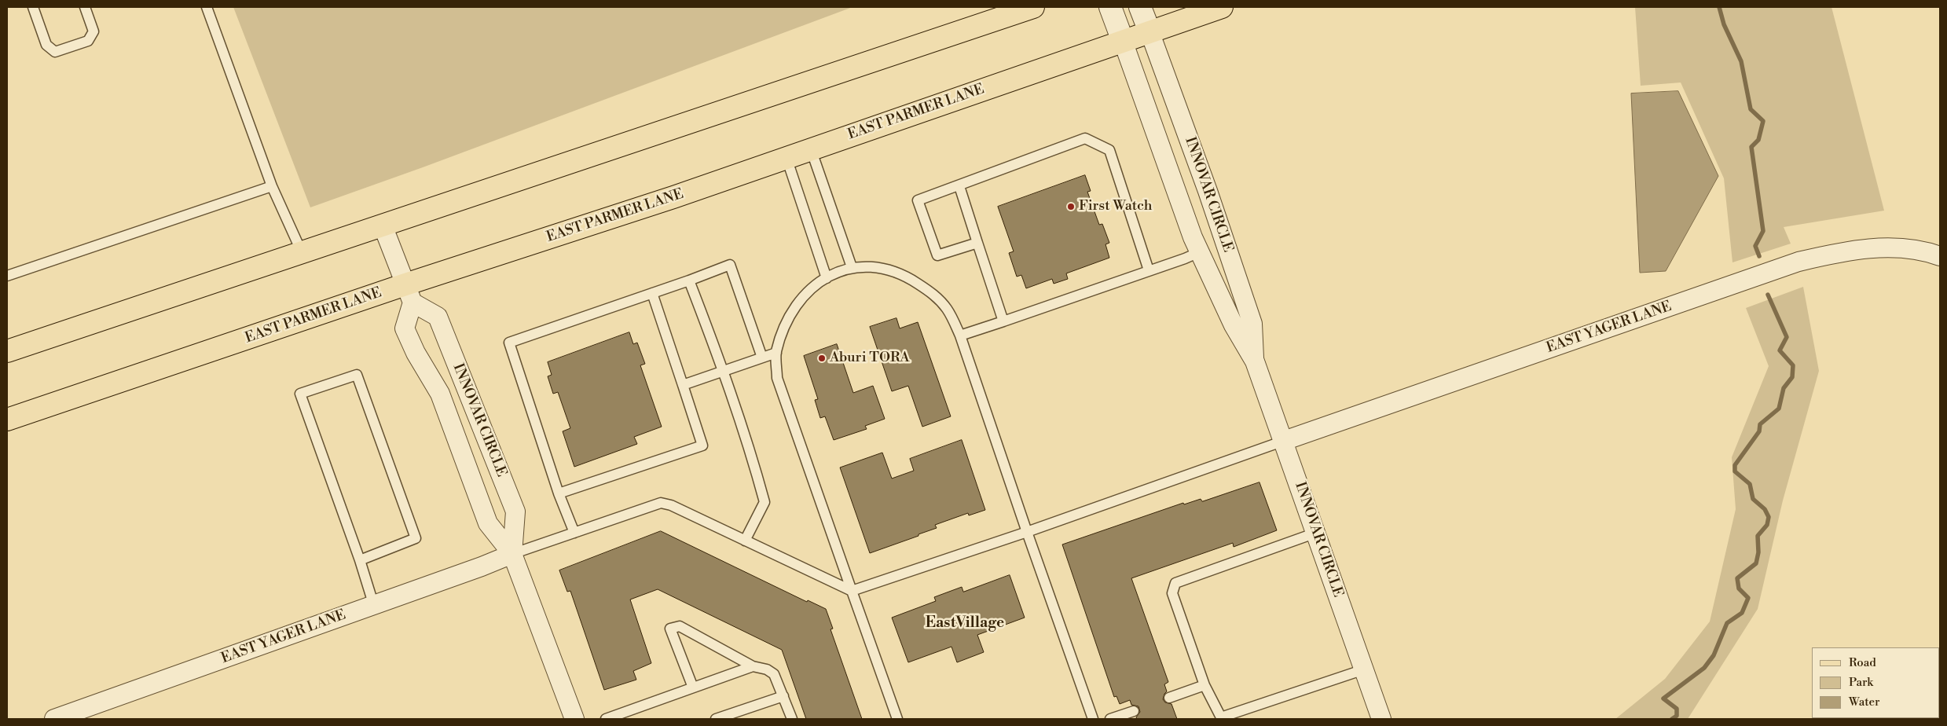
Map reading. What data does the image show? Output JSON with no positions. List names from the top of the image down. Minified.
{"streets":{"main road":["EAST PARMER LANE"],"street":["INNOVAR CIRCLE","EAST YAGER LANE"]},"crossings":[["EAST PARMER LANE","INNOVAR CIRCLE"],["INNOVAR CIRCLE","EAST YAGER LANE"]],"districts":["EastVillage"],"places":["First Watch","Aburi TORA"],"legend":["Road","Park","Water"]}
